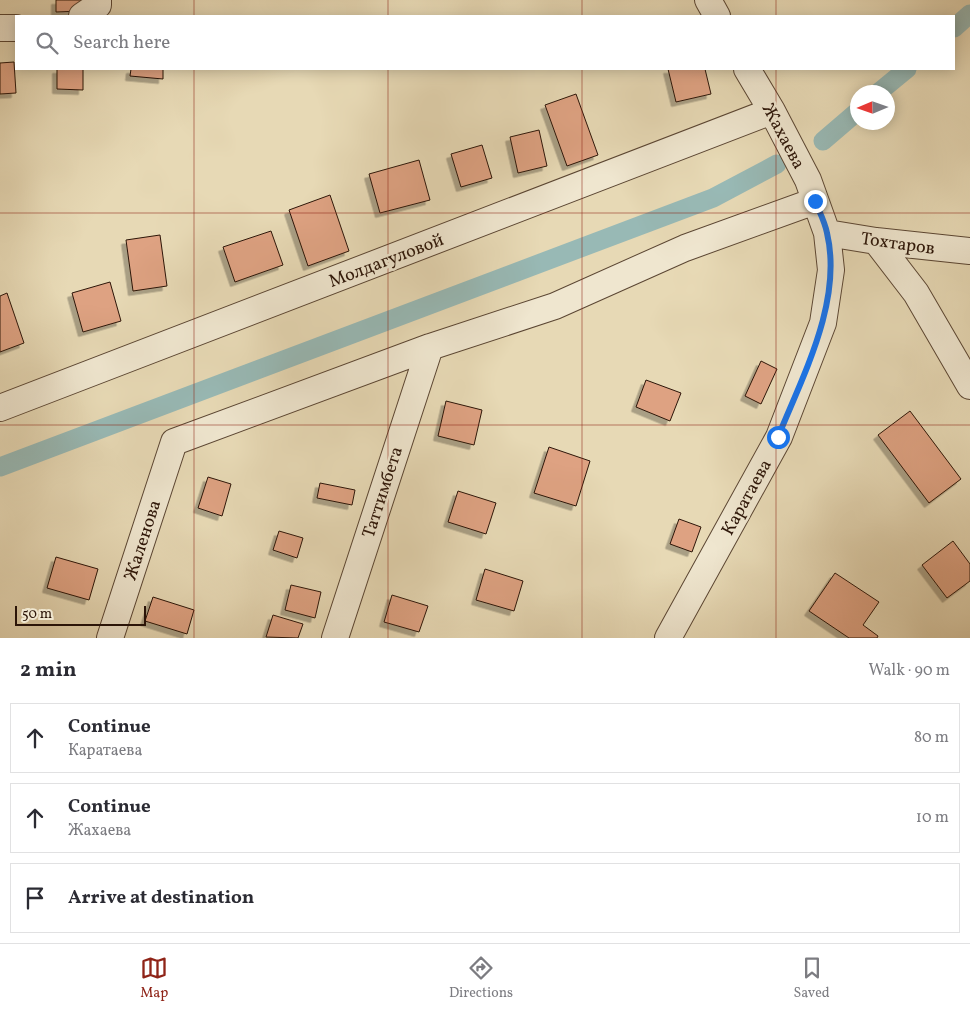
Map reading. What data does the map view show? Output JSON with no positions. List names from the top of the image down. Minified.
{"streets":{"street":["Жахаева","Тохтаров","Молдагуловой","Таттимбета","Каратаева","Жаленова"]},"crossings":[["Жахаева","Тохтаров"],["Жахаева","Молдагуловой"],["Жахаева","Каратаева"],["Тохтаров","Каратаева"],["Таттимбета","Жаленова"]],"scale_bar":"50 m","north":"left","page":{"search":"Search here","scale":"50 m","heading":["2 min","Walk · 90 m"],"list":[["Continue","Каратаева","80 m"],["Continue","Жахаева","10 m"],"Arrive at destination"],"nav":["Map","Directions","Saved"]}}
